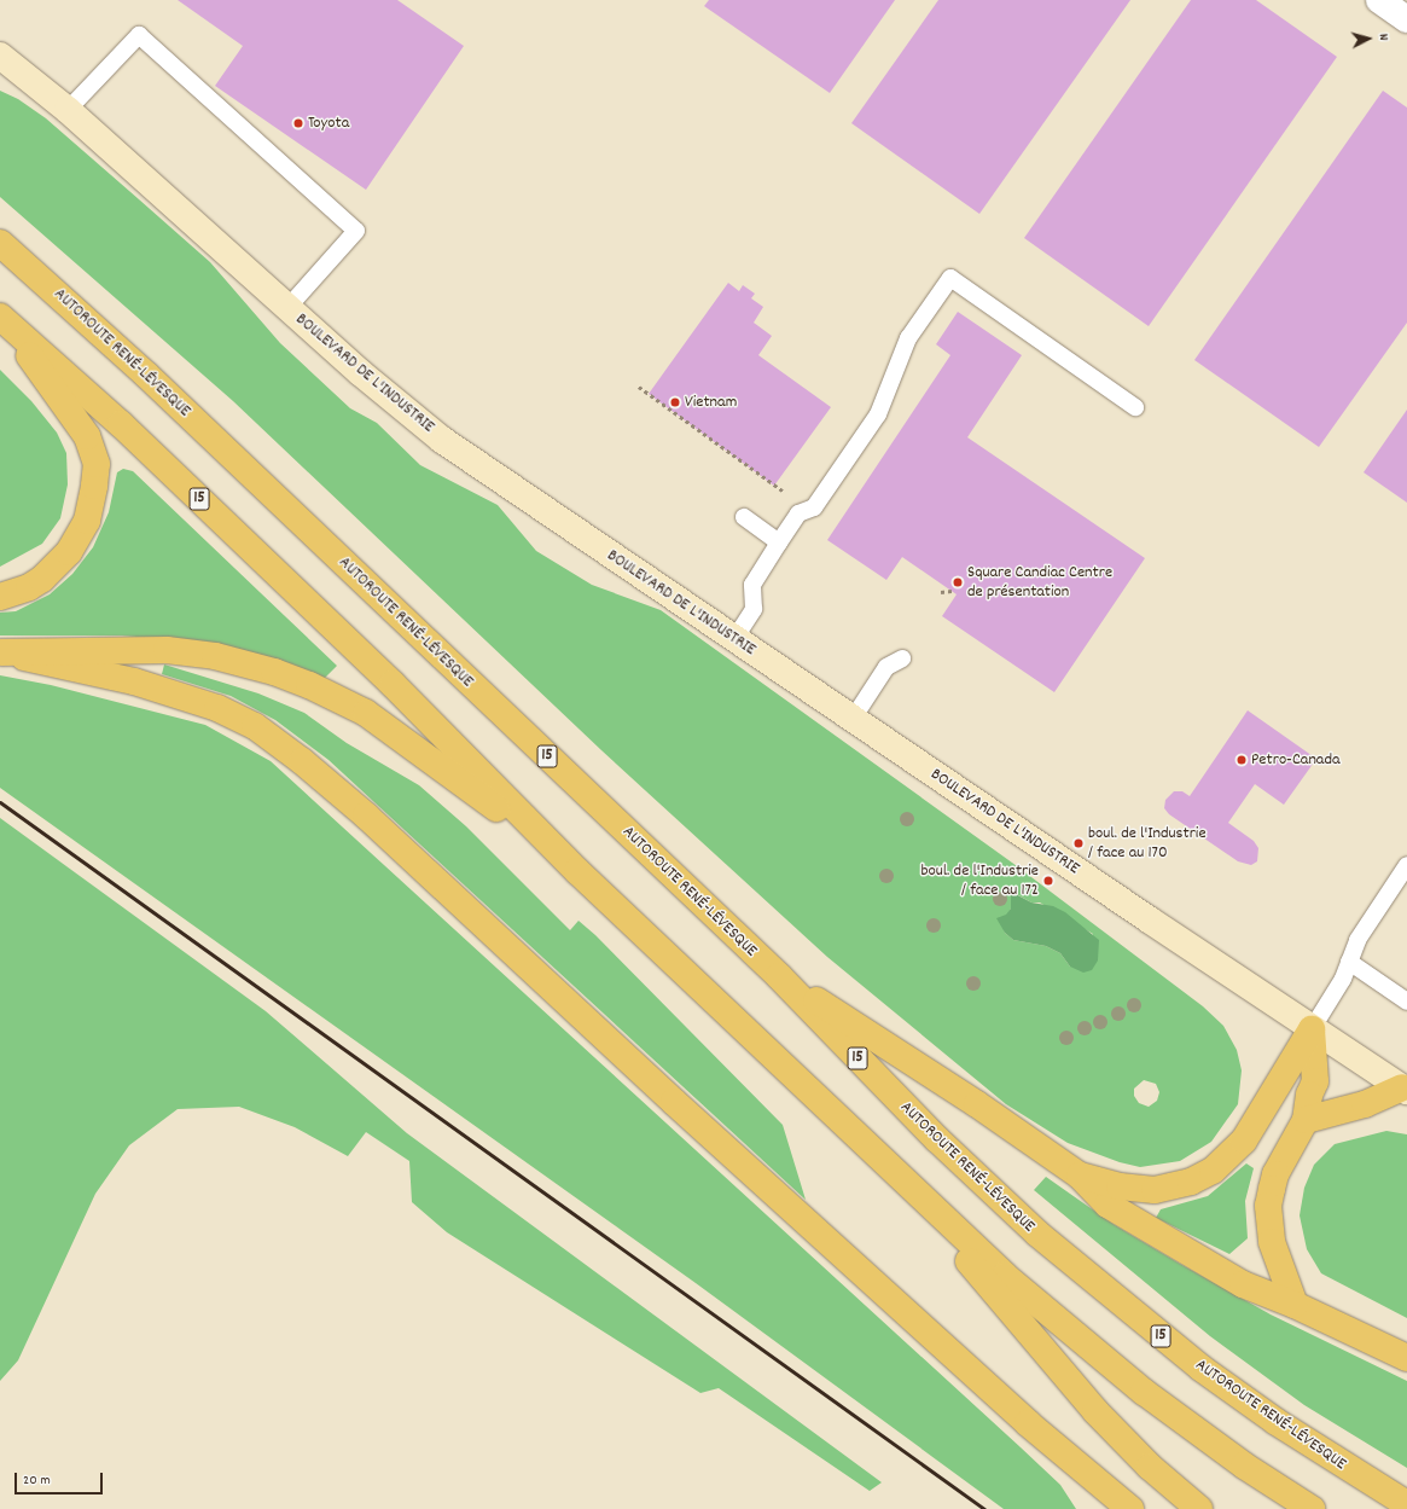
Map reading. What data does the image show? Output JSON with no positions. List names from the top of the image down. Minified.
{"streets":{"main road":["AUTOROUTE RENÉ-LÉVESQUE","15"],"street":["BOULEVARD DE L'INDUSTRIE"]},"places":["Toyota","Vietnam","Square Candiac Centre de présentation","Petro-Canada","boul. de l'Industrie / face au 170","boul. de l'Industrie / face au 172"],"scale_bar":"20 m","north":"right"}
